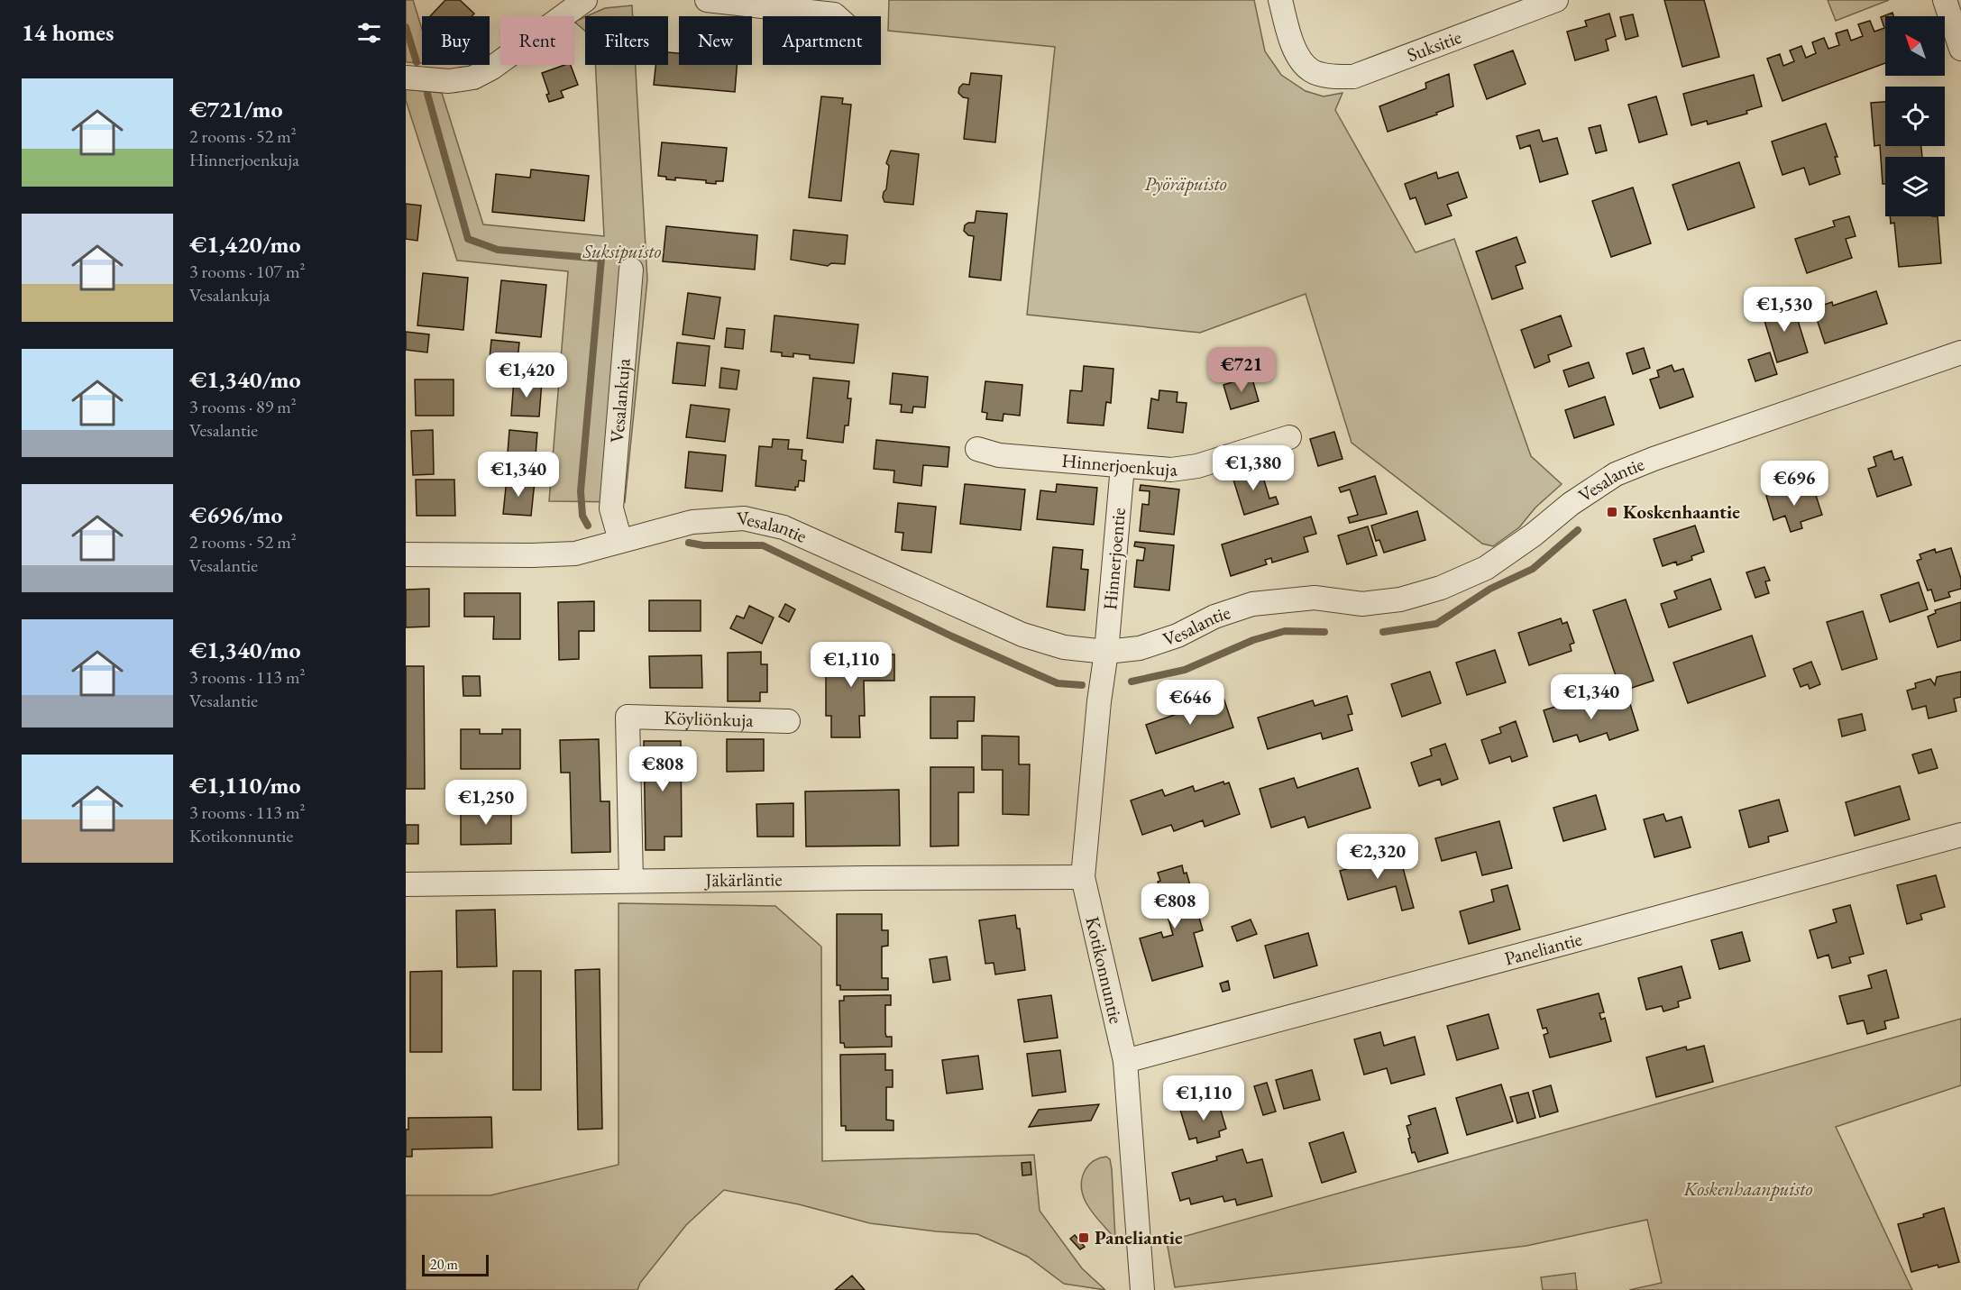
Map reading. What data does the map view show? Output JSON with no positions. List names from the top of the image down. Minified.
{"streets":{"street":["Suksitie","Vesalankuja","Hinnerjoenkuja","Vesalantie","Hinnerjoentie","Köyliönkuja","Jäkärläntie","Paneliantie","Kotikonnuntie"]},"crossings":[["Hinnerjoenkuja","Hinnerjoentie"],["Vesalantie","Hinnerjoentie"],["Vesalantie","Kotikonnuntie"],["Hinnerjoentie","Kotikonnuntie"],["Köyliönkuja","Jäkärläntie"],["Jäkärläntie","Kotikonnuntie"],["Paneliantie","Kotikonnuntie"]],"parks":["Pyöräpuisto","Suksipuisto","Koskenhaanpuisto"],"places":{"transit":["Koskenhaantie","Paneliantie"]},"scale_bar":"20 m","north":"top left","page":{"heading":"14 homes","chip":["Buy","Rent","Filters","New","Apartment"],"list":[{"name":"€721/mo","note":"2 rooms · 52 m² · Hinnerjoenkuja"},{"name":"€1,420/mo","note":"3 rooms · 107 m² · Vesalankuja"},{"name":"€1,340/mo","note":"3 rooms · 89 m² · Vesalantie"},{"name":"€696/mo","note":"2 rooms · 52 m² · Vesalantie"},{"name":"€1,340/mo","note":"3 rooms · 113 m² · Vesalantie"},{"name":"€1,110/mo","note":"3 rooms · 113 m² · Kotikonnuntie"}],"price":["€1,530","€721","€1,420","€1,380","€1,340","€696","€1,110","€1,340","€646","€808","€1,250","€2,320","€808","€1,110"],"scale":"20 m"}}
